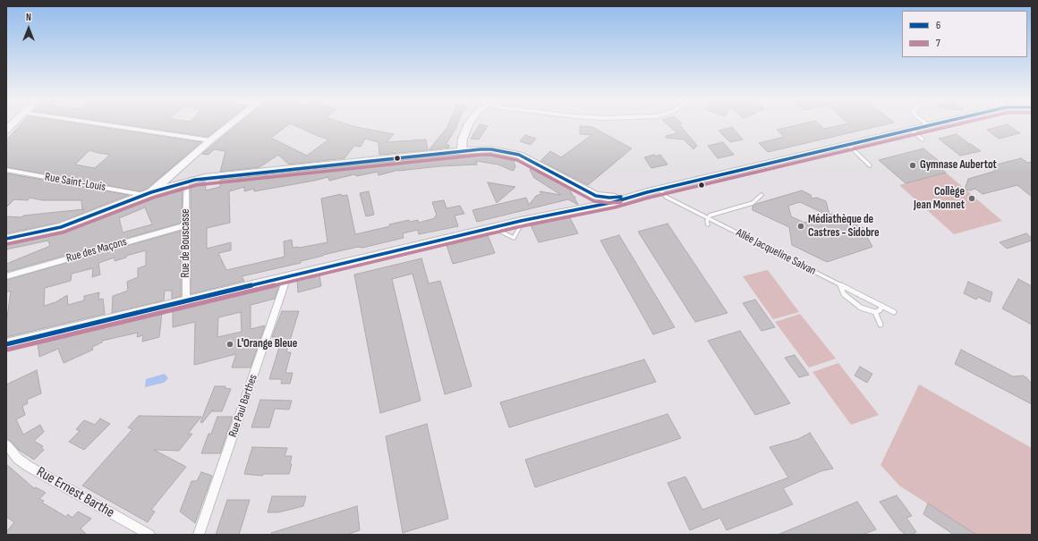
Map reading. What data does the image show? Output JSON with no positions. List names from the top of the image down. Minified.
{"streets":{"street":["Rue Saint-Louis","Rue de Bouscasse","Rue des Maçons","Rue Paul Barthes","Rue Ernest Barthe"],"lane":["Allée Jacqueline Salvan"]},"crossings":[["Rue de Bouscasse","Rue des Maçons"]],"places":["Gymnase Aubertot","Collège Jean Monnet","Médiathèque de Castres - Sidobre","L'Orange Bleue"],"lines":["transit line 6","transit line 7"],"legend":["6","7"],"north":"top"}
